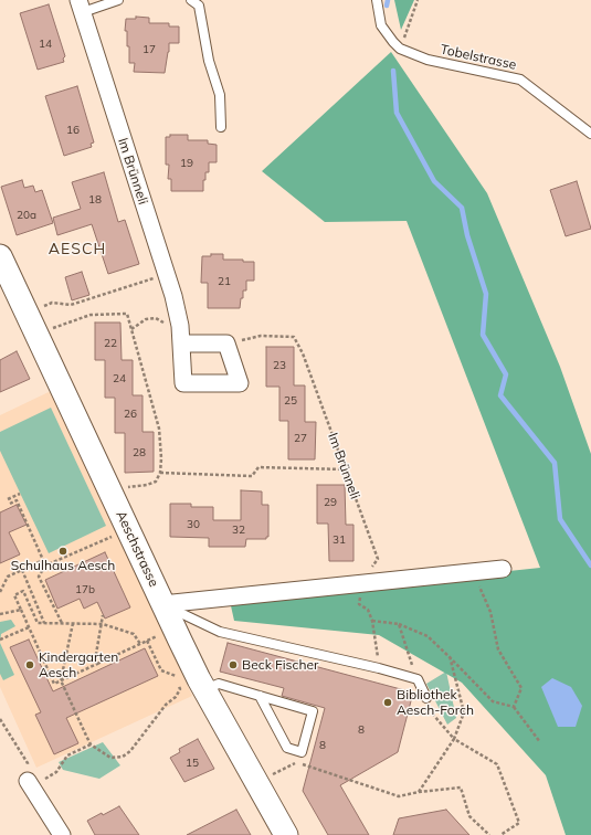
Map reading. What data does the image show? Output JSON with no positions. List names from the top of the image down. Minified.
{"streets":{"main road":["Aeschstrasse"],"street":["Im Brünneli"],"lane":["Tobelstrasse"]},"districts":["AESCH"],"places":["Schulhaus Aesch","Kindergarten Aesch","Beck Fischer","Bibliothek Aesch-Forch"],"house_numbers":["14","17","16","19","18","20a","21","22","23","24","25","26","27","28","29","30","32","31","17b","8","8","15"]}
